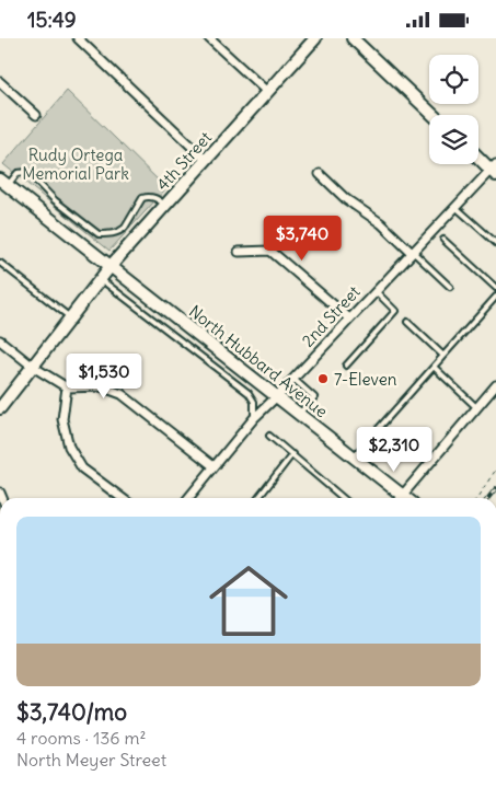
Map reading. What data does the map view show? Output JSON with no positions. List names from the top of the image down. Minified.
{"streets":{"street":["4th Street","2nd Street","North Hubbard Avenue"]},"crossings":[["4th Street","North Hubbard Avenue"],["2nd Street","North Hubbard Avenue"]],"parks":["Rudy Ortega Memorial Park"],"places":["7-Eleven"],"page":{"status":"15:49","price":["$3,740","$1,530","$2,310"],"list":[{"name":"$3,740/mo","note":"4 rooms · 136 m² · North Meyer Street"}]}}
